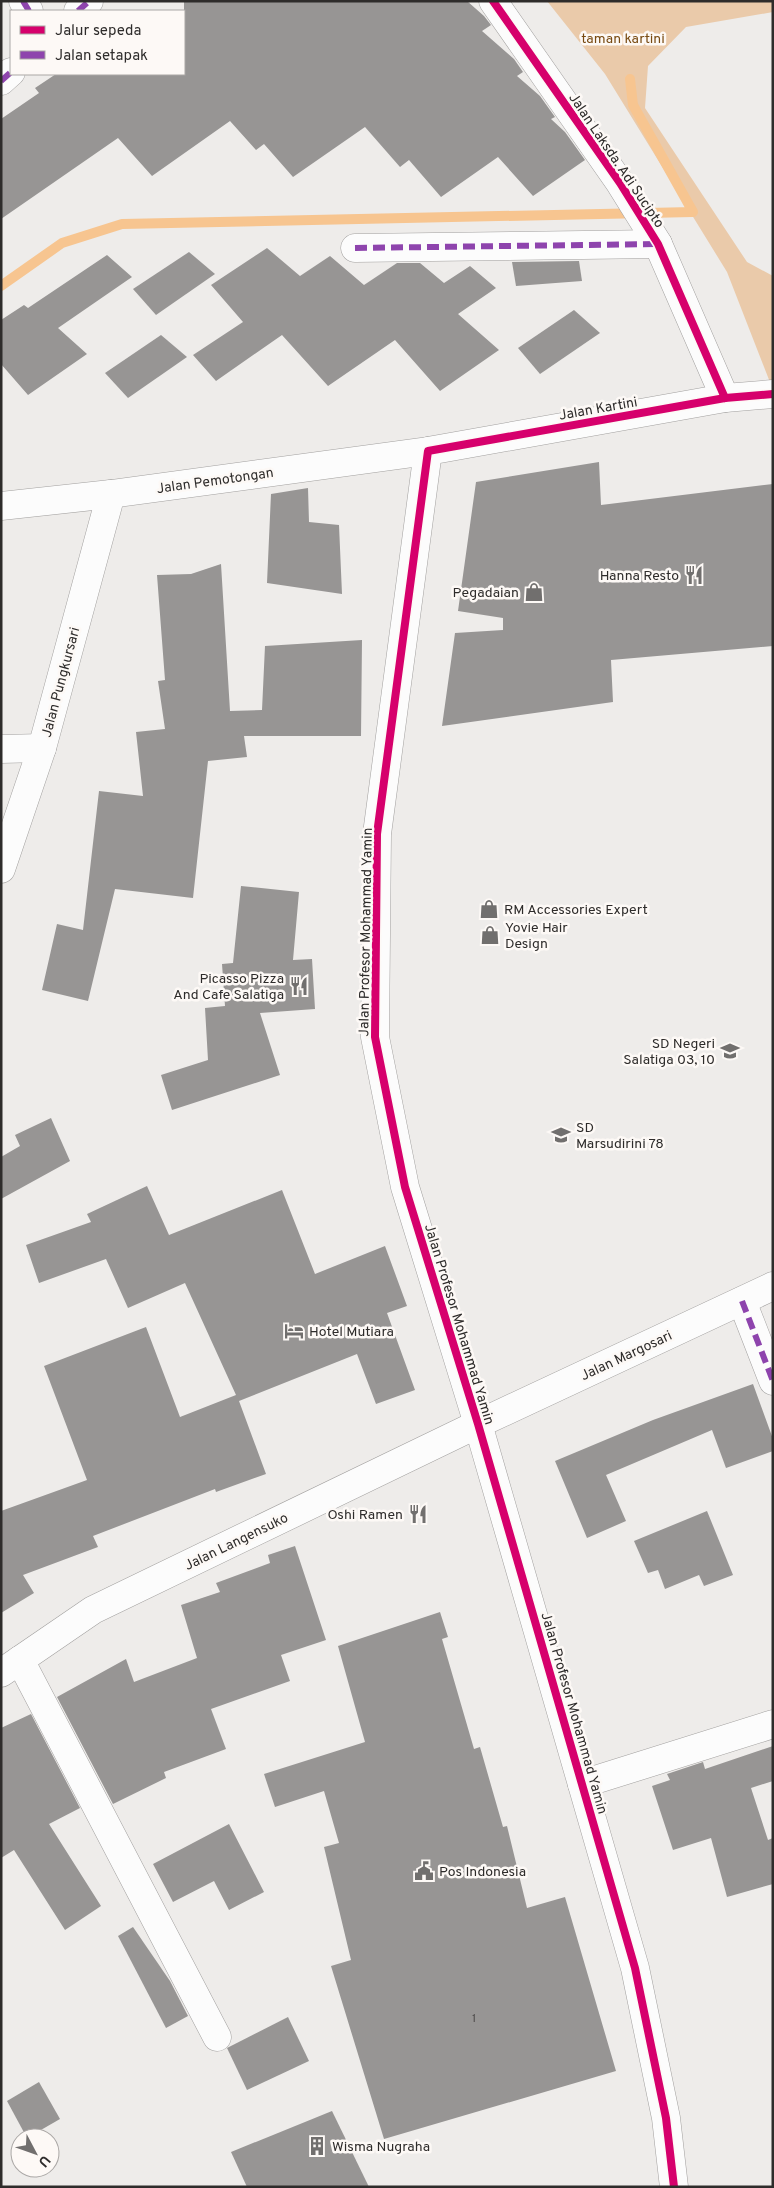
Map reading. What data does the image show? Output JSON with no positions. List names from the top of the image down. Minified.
{"streets":{"street":["Jalan Laksda. Adi Sucipto","Jalan Kartini","Jalan Pemotongan","Jalan Pungkursari","Jalan Profesor Mohammad Yamin","Jalan Margosari","Jalan Langensuko"]},"crossings":[["Jalan Laksda. Adi Sucipto","Jalan Kartini"],["Jalan Kartini","Jalan Pemotongan"],["Jalan Kartini","Jalan Profesor Mohammad Yamin"],["Jalan Pemotongan","Jalan Pungkursari"],["Jalan Pemotongan","Jalan Profesor Mohammad Yamin"],["Jalan Profesor Mohammad Yamin","Jalan Margosari"],["Jalan Profesor Mohammad Yamin","Jalan Langensuko"],["Jalan Margosari","Jalan Langensuko"]],"parks":["taman kartini"],"places":{"restaurant":["Hanna Resto","Picasso Pizza And Cafe Salatiga","Oshi Ramen"],"shop":["Pegadaian","RM Accessories Expert","Yovie Hair Design"],"school or university":["SD Negeri Salatiga 03, 10","SD Marsudirini 78"],"hotel":["Hotel Mutiara"],"public building":["Pos Indonesia"],"building":["Wisma Nugraha"]},"house_numbers":["1"],"legend":["Jalur sepeda","Jalan setapak"],"north":"bottom right"}
